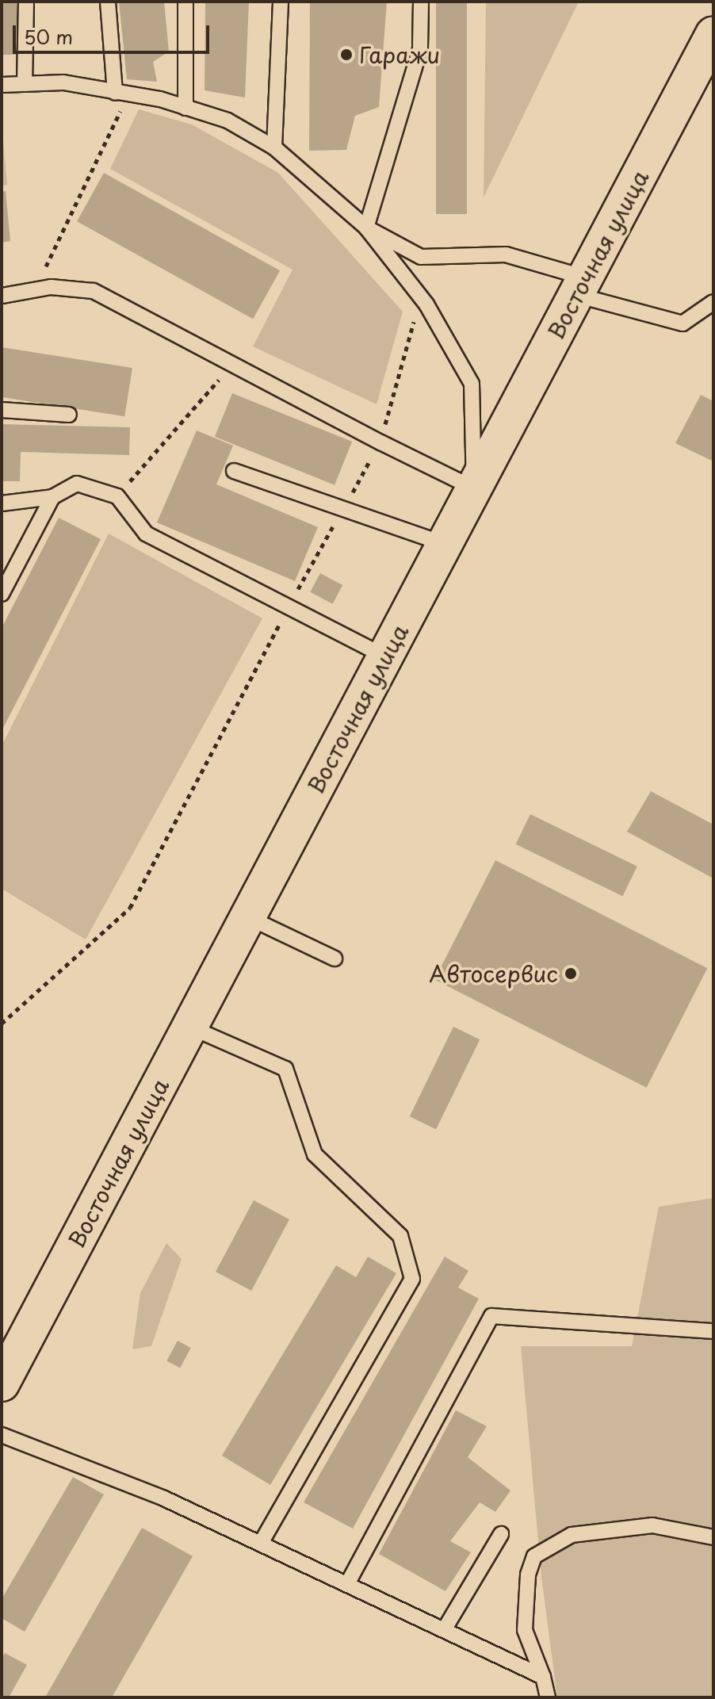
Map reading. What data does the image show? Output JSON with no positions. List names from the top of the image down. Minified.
{"streets":{"main road":["Восточная улица"]},"places":["Гаражи","Автосервис"],"scale_bar":"50 m"}
